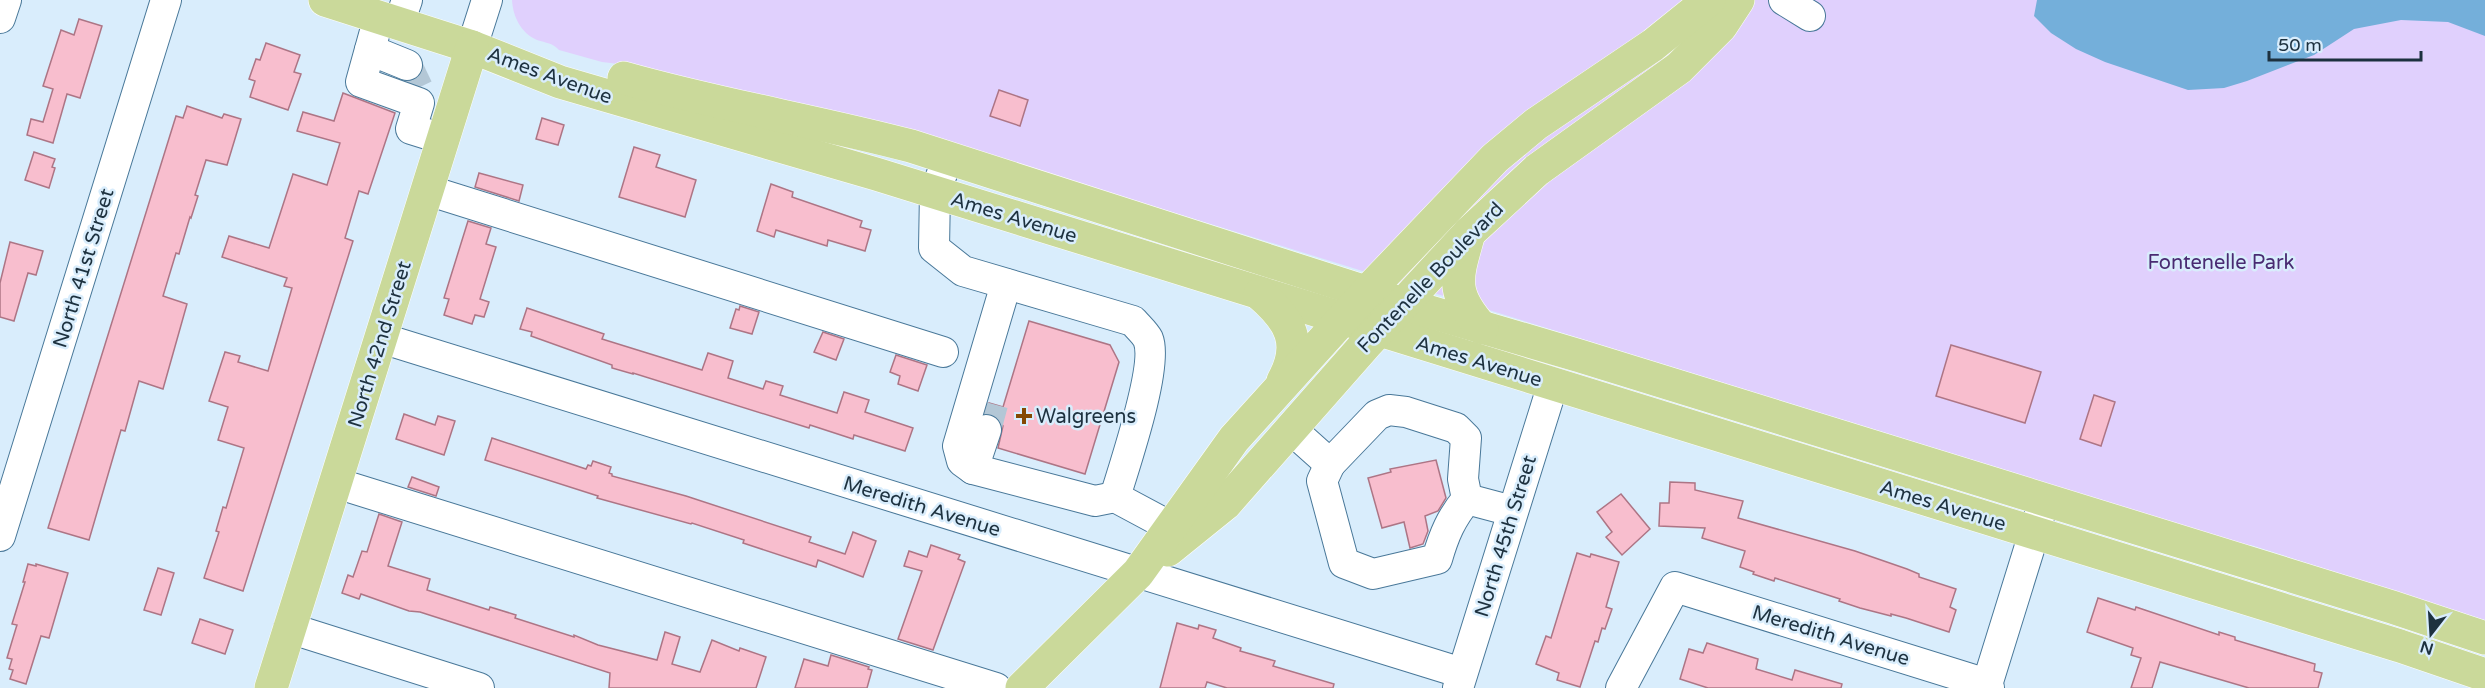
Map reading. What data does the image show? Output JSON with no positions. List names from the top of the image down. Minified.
{"streets":{"main road":["Ames Avenue","Fontenelle Boulevard","North 42nd Street"],"street":["North 41st Street","Meredith Avenue","North 45th Street"]},"crossings":[["Ames Avenue","Fontenelle Boulevard"],["Ames Avenue","North 42nd Street"],["Ames Avenue","North 45th Street"],["Fontenelle Boulevard","Meredith Avenue"],["North 42nd Street","Meredith Avenue"],["Meredith Avenue","North 45th Street"]],"parks":["Fontenelle Park"],"places":{"health":["Walgreens"]},"scale_bar":"50 m","north":"bottom"}
